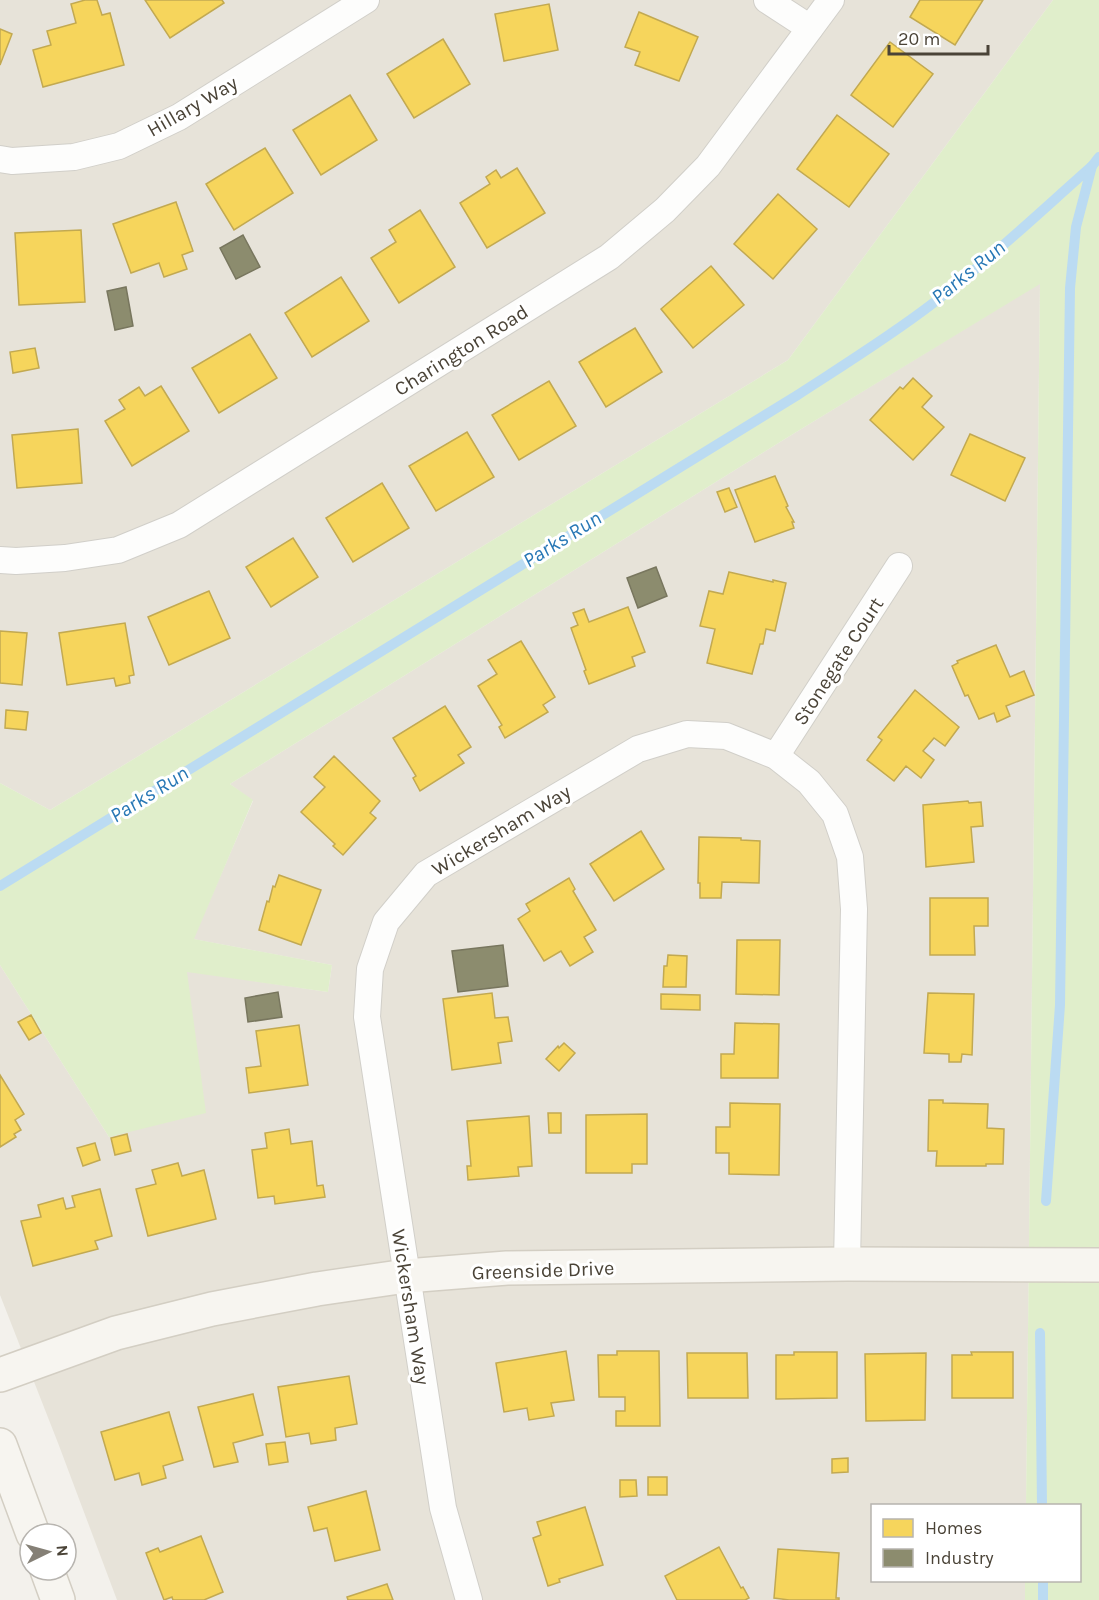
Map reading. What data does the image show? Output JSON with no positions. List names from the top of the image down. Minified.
{"streets":{"street":["Hillary Way","Charington Road","Stonegate Court","Wickersham Way","Greenside Drive"]},"crossings":[["Stonegate Court","Wickersham Way"],["Wickersham Way","Greenside Drive"]],"water":["Parks Run"],"legend":["Homes","Industry"],"scale_bar":"20 m","north":"right"}
